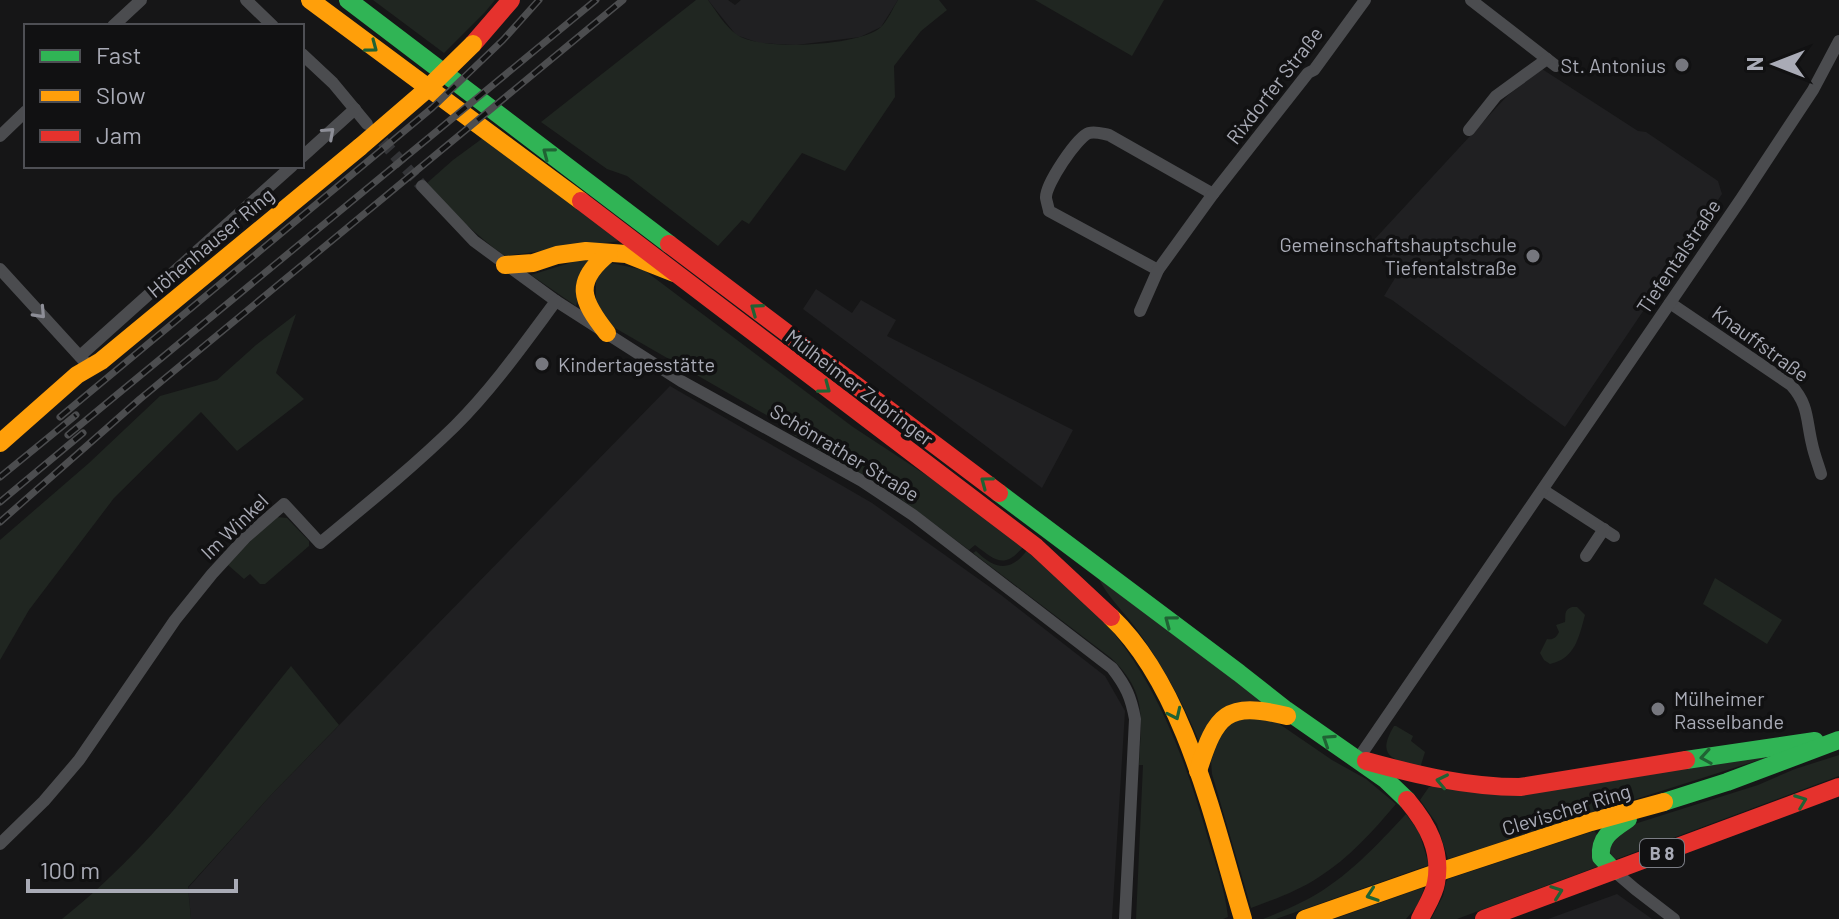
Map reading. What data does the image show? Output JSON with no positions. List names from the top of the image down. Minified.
{"streets":{"main road":["Höhenhauser Ring","Mülheimer Zubringer","Clevischer Ring","B 8"],"street":["Rixdorfer Straße","Tiefentalstraße","Knauffstraße","Schönrather Straße","Im Winkel"]},"crossings":[["Tiefentalstraße","Knauffstraße"],["Tiefentalstraße","Mülheimer Zubringer"],["Tiefentalstraße","Clevischer Ring"],["Mülheimer Zubringer","Clevischer Ring"],["Schönrather Straße","Im Winkel"],["Clevischer Ring","B 8"]],"places":["St. Antonius","Gemeinschaftshauptschule Tiefentalstraße","Kindertagesstätte","Mülheimer Rasselbande"],"legend":["Fast","Slow","Jam"],"scale_bar":"100 m","north":"left"}
